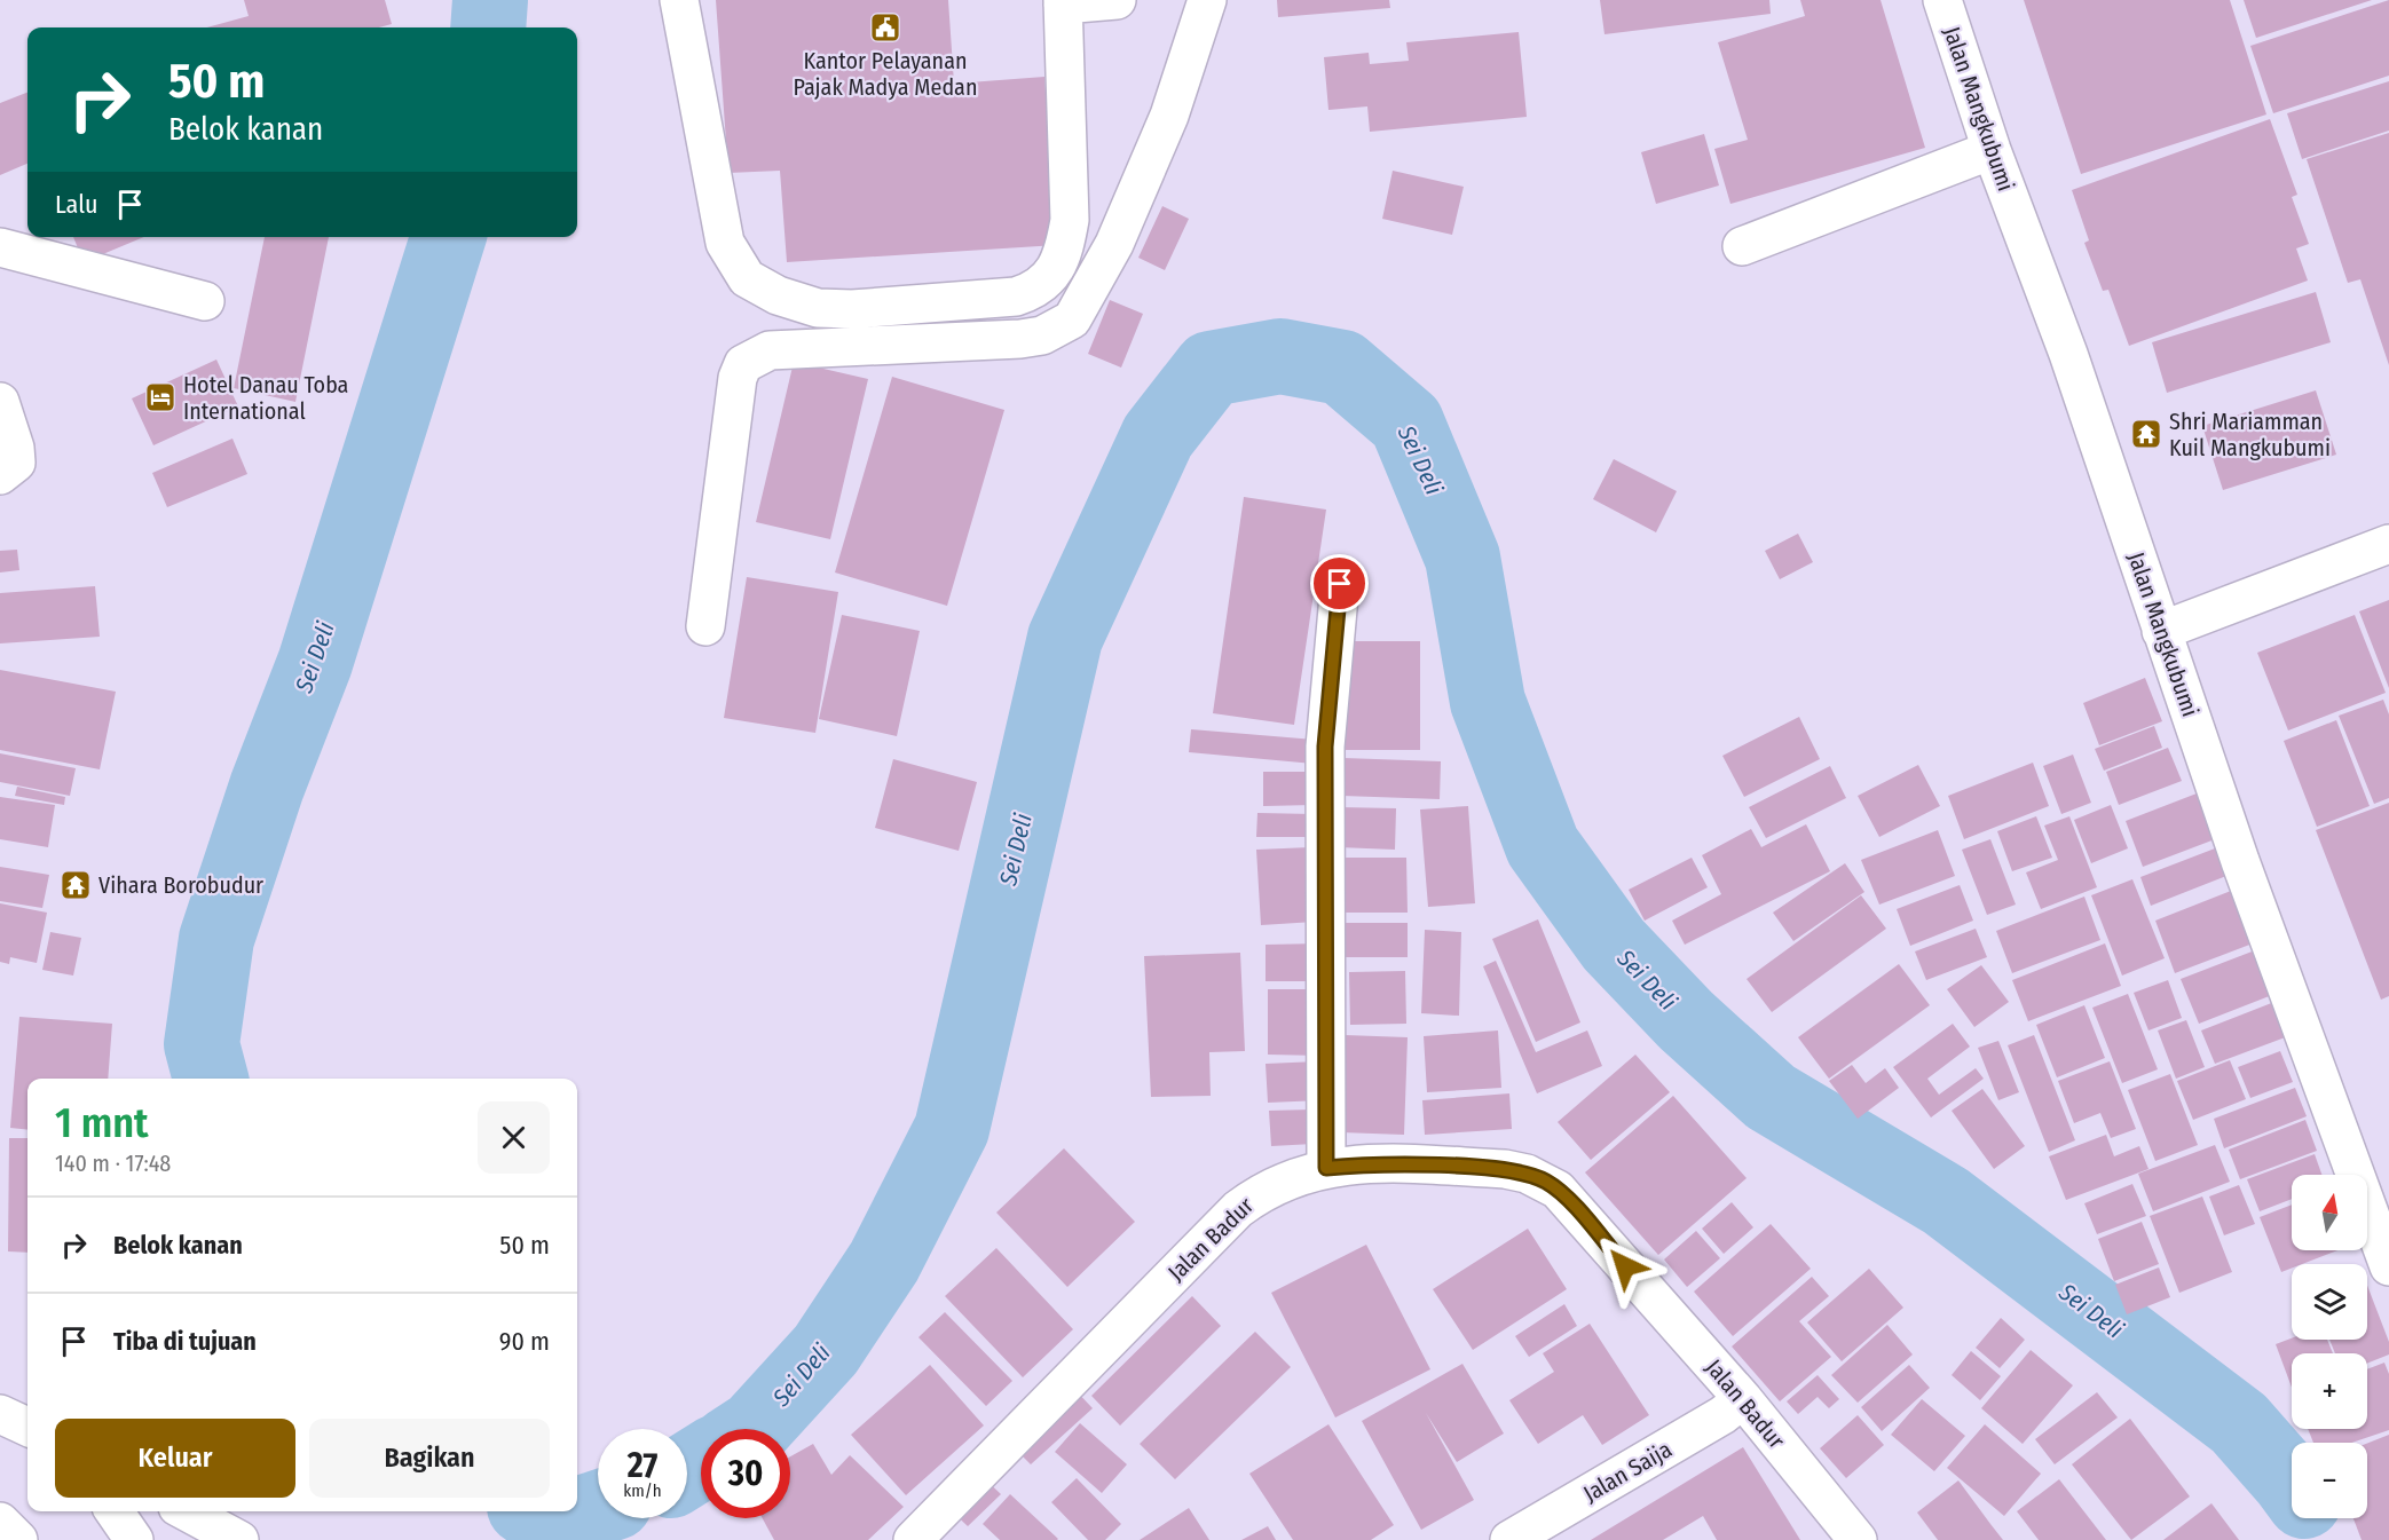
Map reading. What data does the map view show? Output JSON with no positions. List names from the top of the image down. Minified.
{"streets":{"street":["Jalan Mangkubumi","Jalan Badur","Jalan Saija"]},"crossings":[["Jalan Badur","Jalan Saija"]],"water":["Sei Deli"],"places":{"public building":["Kantor Pelayanan Pajak Madya Medan"],"hotel":["Hotel Danau Toba International"],"temple":["Shri Mariamman Kuil Mangkubumi","Vihara Borobudur"]},"north":"top","page":{"turn":["50 m","Belok kanan"],"then":"Lalu","heading":["1 mnt","140 m · 17:48"],"map_buttons":["+","−"],"list":[{"name":"Belok kanan","value":"50 m"},{"name":"Tiba di tujuan","value":"90 m"}],"buttons":["Keluar","Bagikan"],"speed":"27 km/h","limit":"30"}}
